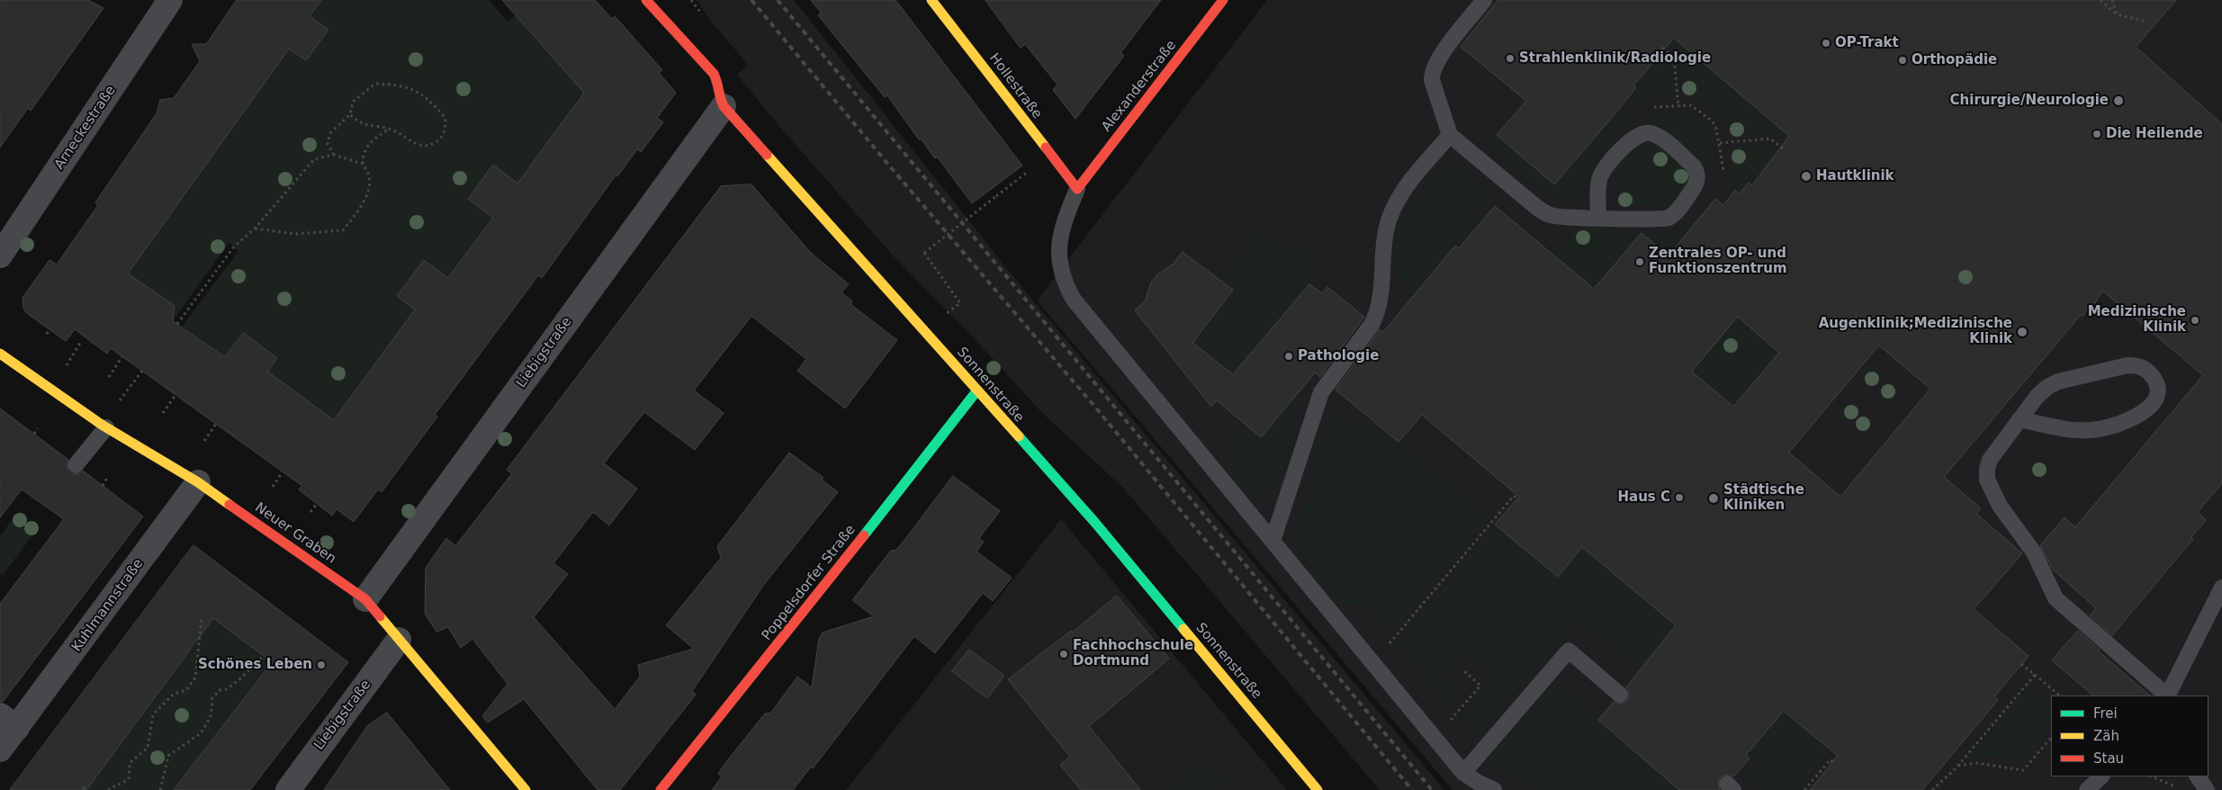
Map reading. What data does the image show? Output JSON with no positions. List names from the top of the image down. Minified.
{"streets":{"street":["Hollestraße","Alexanderstraße","Arneckestraße","Liebigstraße","Sonnenstraße","Neuer Graben","Poppelsdorfer Straße","Kuhlmannstraße"]},"crossings":[["Hollestraße","Alexanderstraße"],["Liebigstraße","Sonnenstraße"],["Liebigstraße","Neuer Graben"],["Sonnenstraße","Poppelsdorfer Straße"],["Neuer Graben","Kuhlmannstraße"]],"places":["OP-Trakt","Strahlenklinik/Radiologie","Orthopädie","Chirurgie/Neurologie","Die Heilende","Hautklinik","Zentrales OP- und Funktionszentrum","Medizinische Klinik","Augenklinik;Medizinische Klinik","Pathologie","Haus C","Städtische Kliniken","Fachhochschule Dortmund","Schönes Leben"],"legend":["Frei","Zäh","Stau"]}
